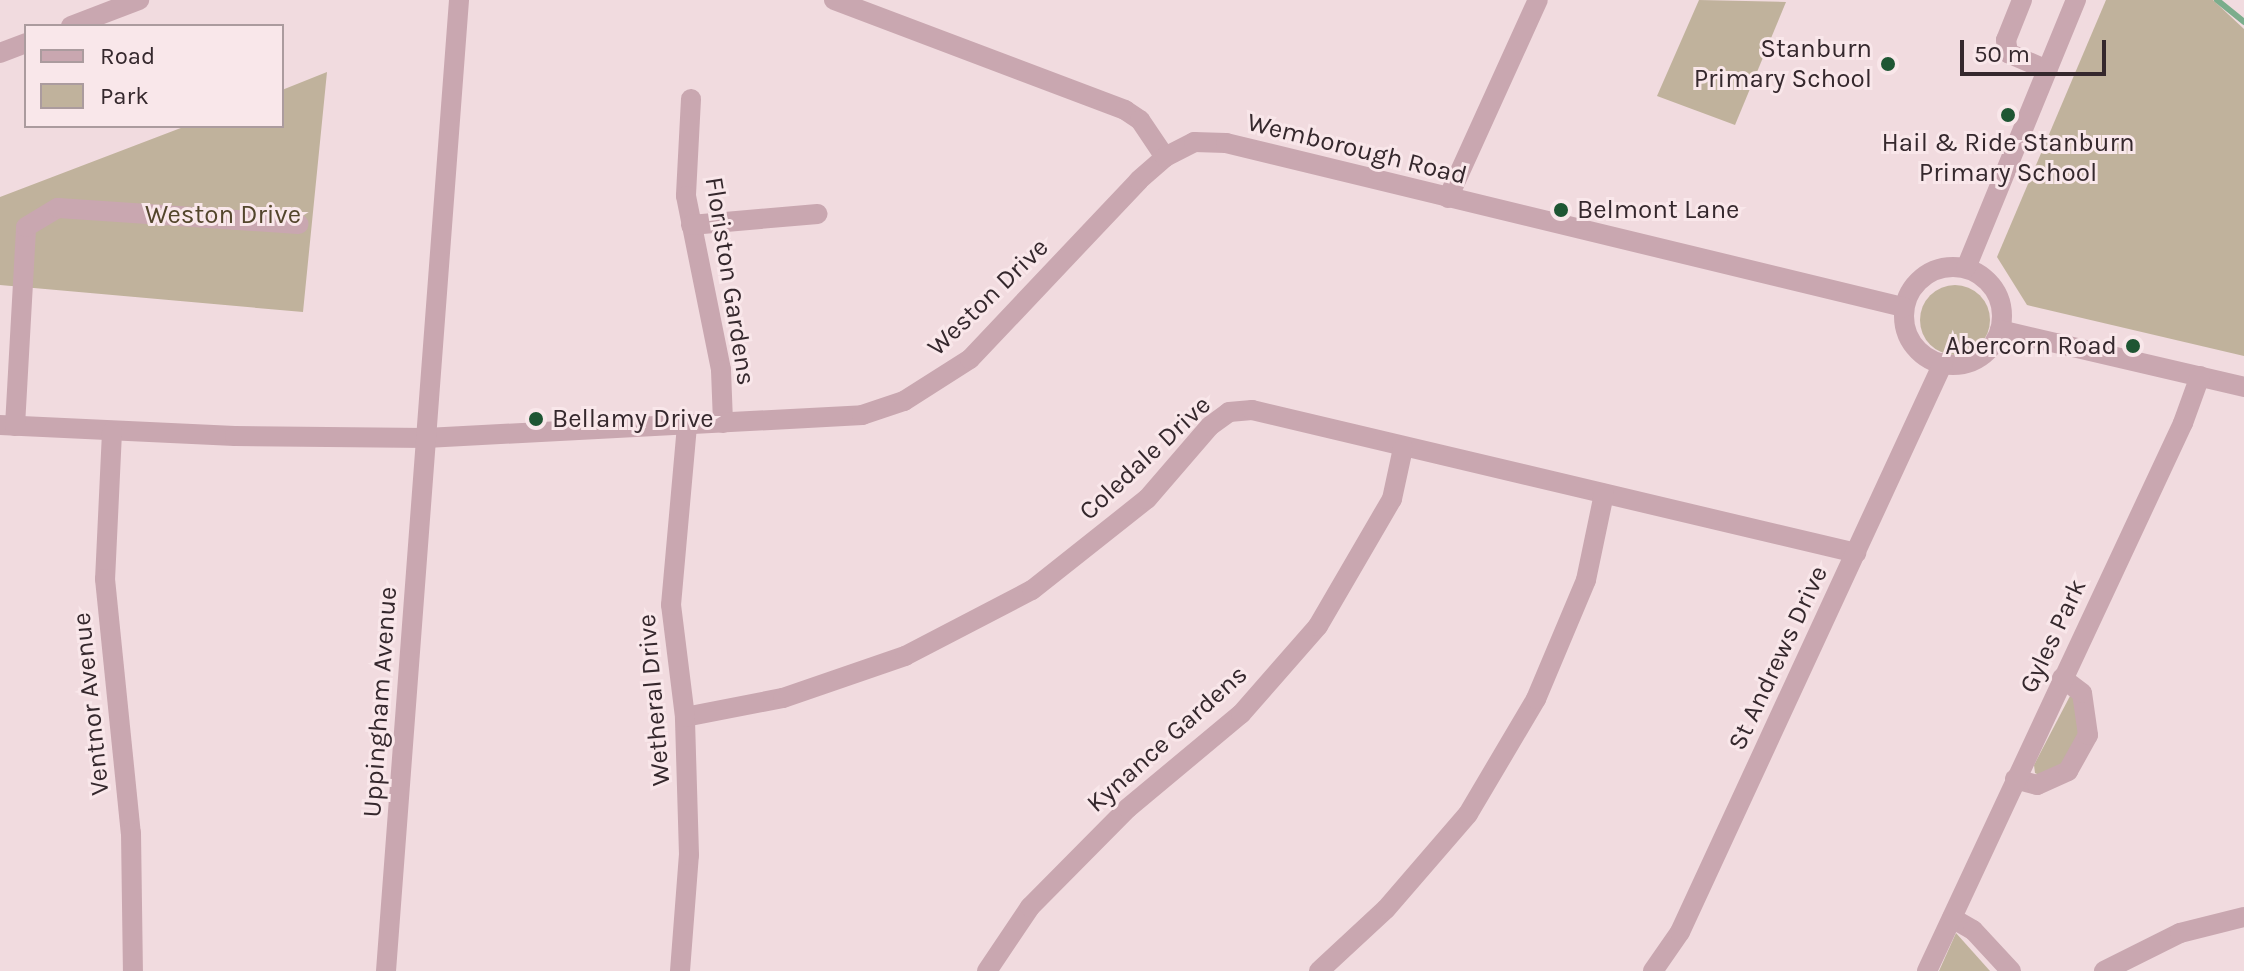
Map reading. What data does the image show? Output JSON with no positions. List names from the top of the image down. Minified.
{"streets":{"street":["Wemborough Road","Floriston Gardens","Weston Drive","Coledale Drive","Gyles Park","St Andrews Drive","Wetheral Drive","Uppingham Avenue","Ventnor Avenue","Kynance Gardens"]},"crossings":[["Wemborough Road","Weston Drive"],["Wemborough Road","St Andrews Drive"],["Floriston Gardens","Weston Drive"],["Weston Drive","Wetheral Drive"],["Weston Drive","Uppingham Avenue"],["Weston Drive","Ventnor Avenue"],["Coledale Drive","St Andrews Drive"],["Coledale Drive","Wetheral Drive"],["Coledale Drive","Kynance Gardens"]],"parks":["Weston Drive"],"places":["Stanburn Primary School","Hail & Ride Stanburn Primary School","Belmont Lane","Abercorn Road","Bellamy Drive"],"legend":["Road","Park"],"scale_bar":"50 m"}
